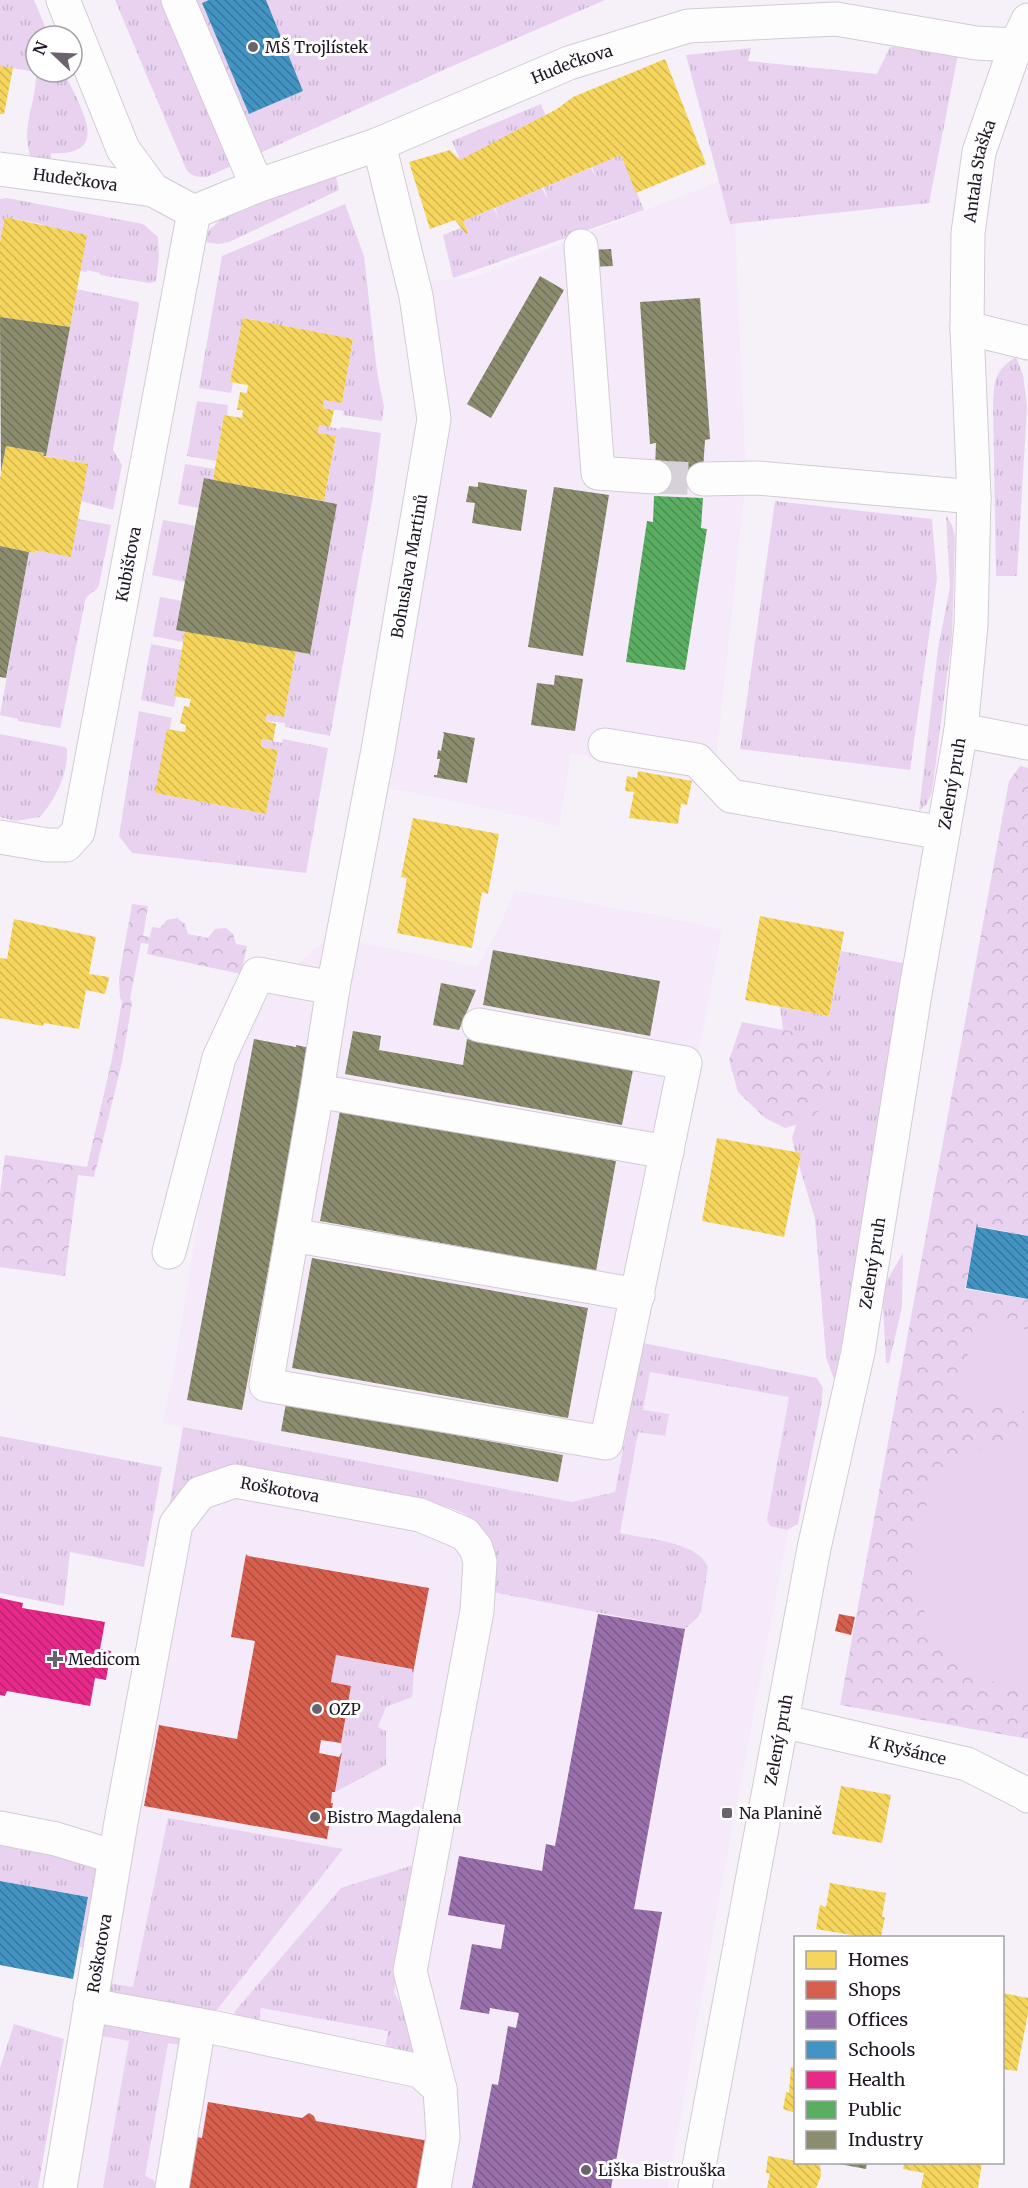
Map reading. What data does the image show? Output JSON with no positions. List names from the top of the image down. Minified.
{"streets":{"street":["Hudečkova","Antala Staška","Kubištova","Bohuslava Martinů","Zelený pruh","Roškotova","K Ryšánce"]},"crossings":[["Hudečkova","Antala Staška"],["Hudečkova","Kubištova"],["Hudečkova","Bohuslava Martinů"],["Antala Staška","Zelený pruh"],["Zelený pruh","K Ryšánce"]],"places":{"other":["MŠ Trojlístek","OZP","Bistro Magdalena","Liška Bistrouška"],"health":["Medicom"],"transit":["Na Planině"]},"legend":["Homes","Shops","Offices","Schools","Health","Public","Industry"],"north":"top left"}
